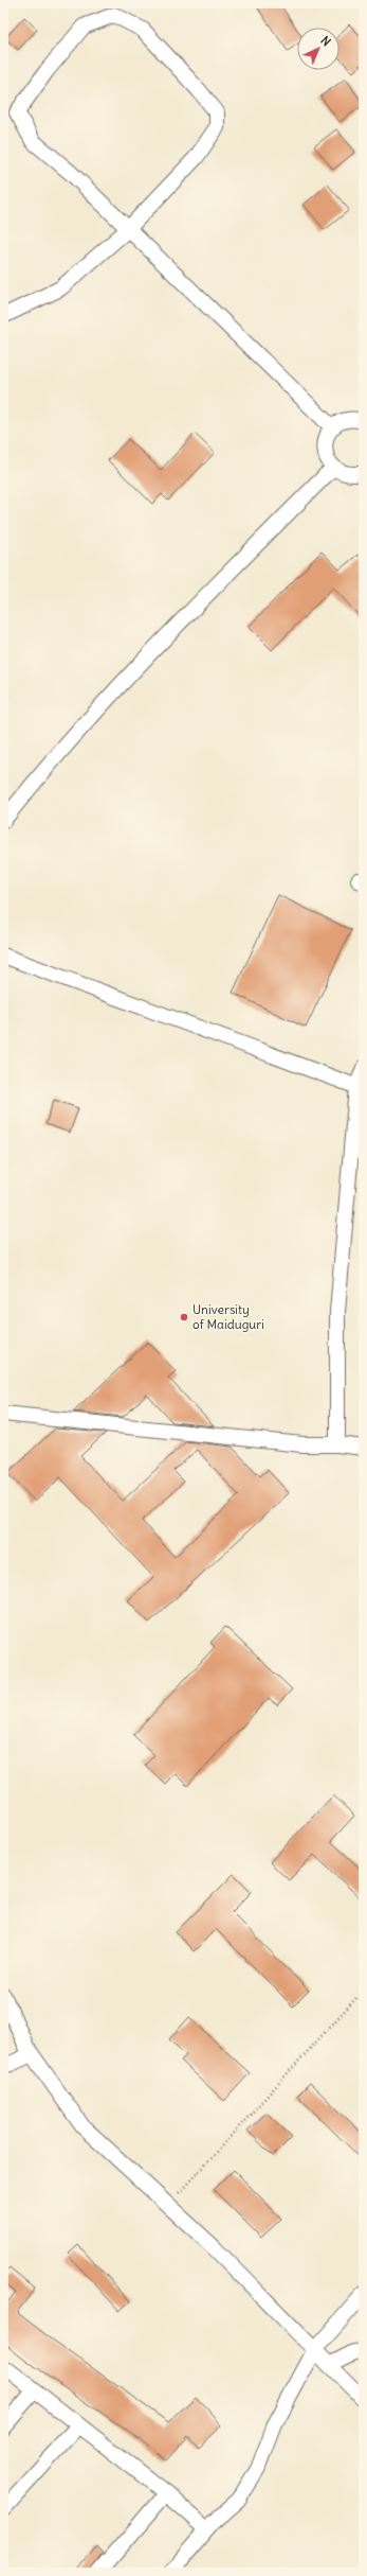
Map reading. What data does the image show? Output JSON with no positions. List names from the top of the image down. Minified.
{"places":["University of Maiduguri"],"north":"top right"}
